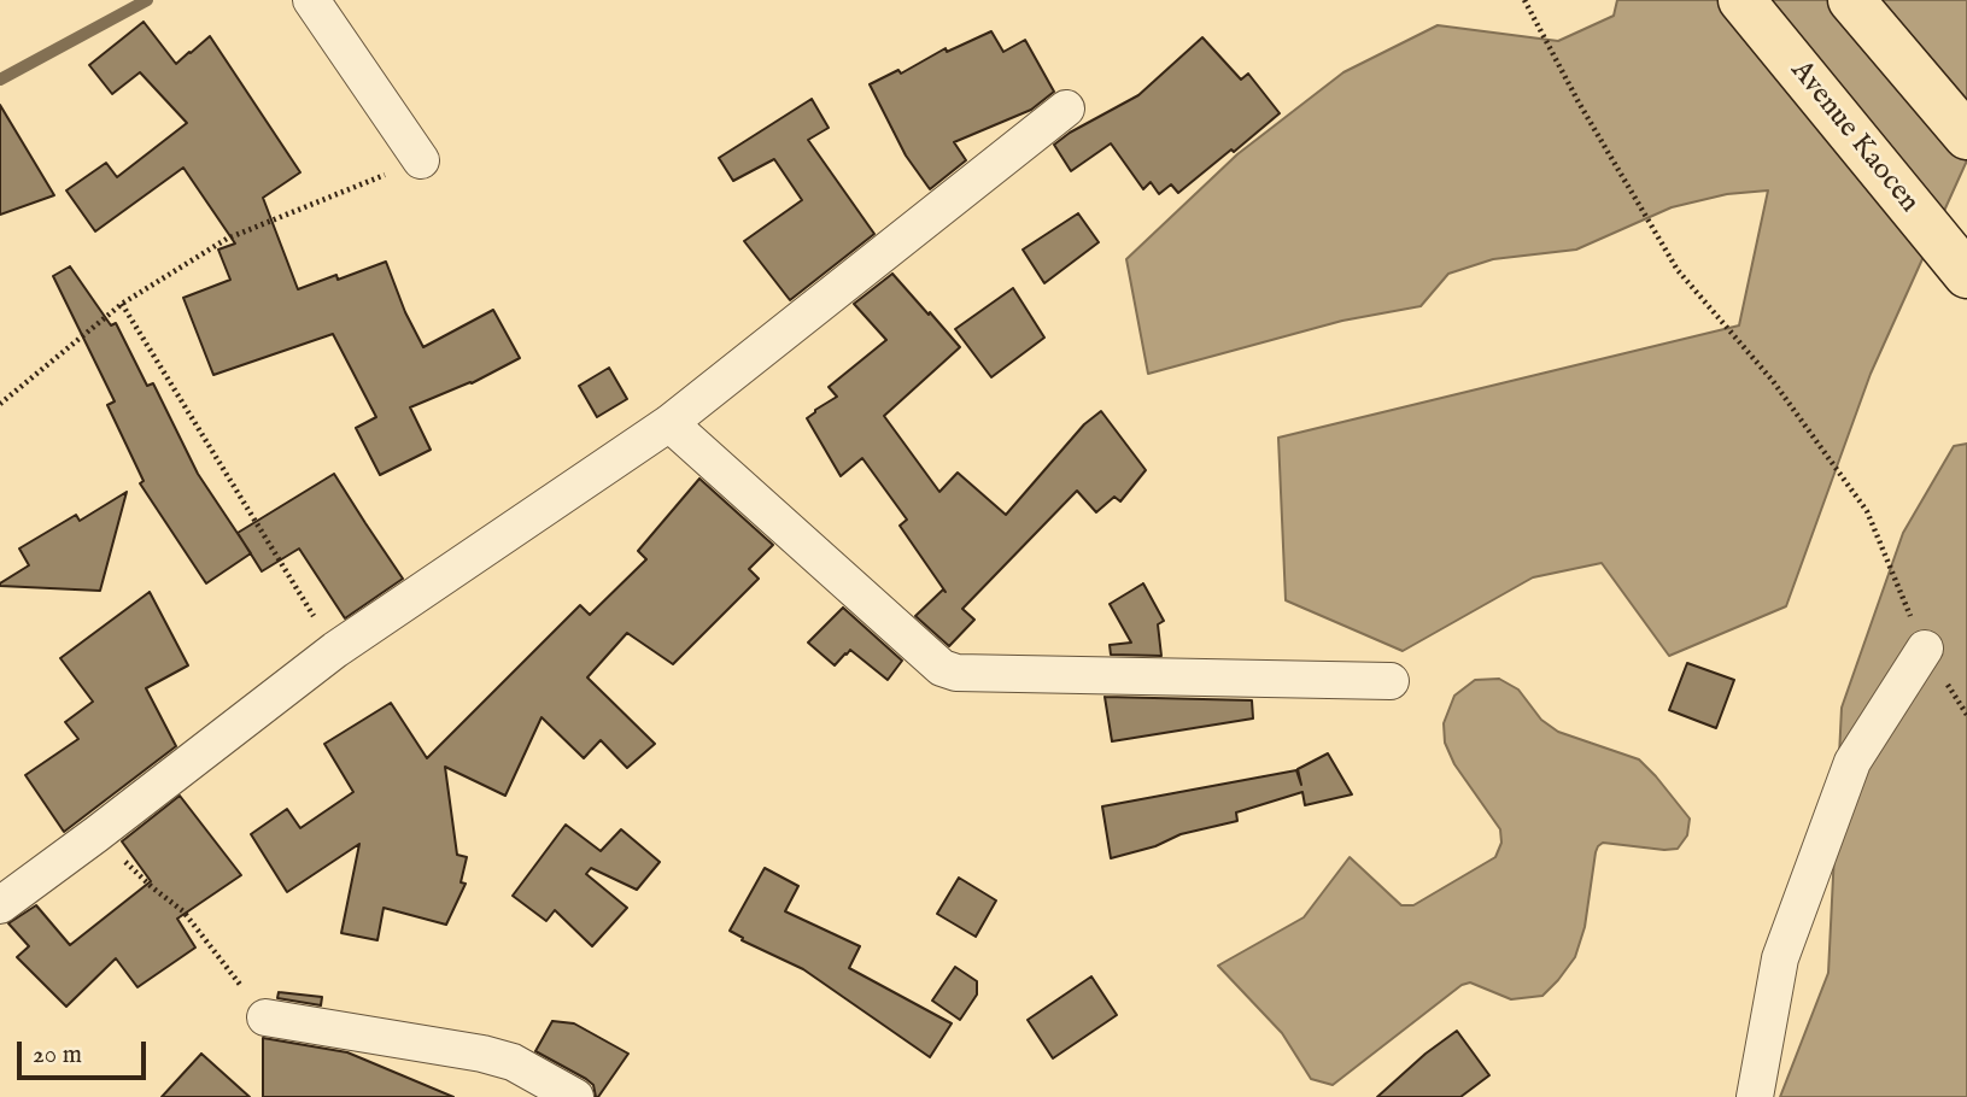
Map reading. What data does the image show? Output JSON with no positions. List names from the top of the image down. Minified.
{"streets":{"highway":["Avenue Kaocen"]},"scale_bar":"20 m"}
